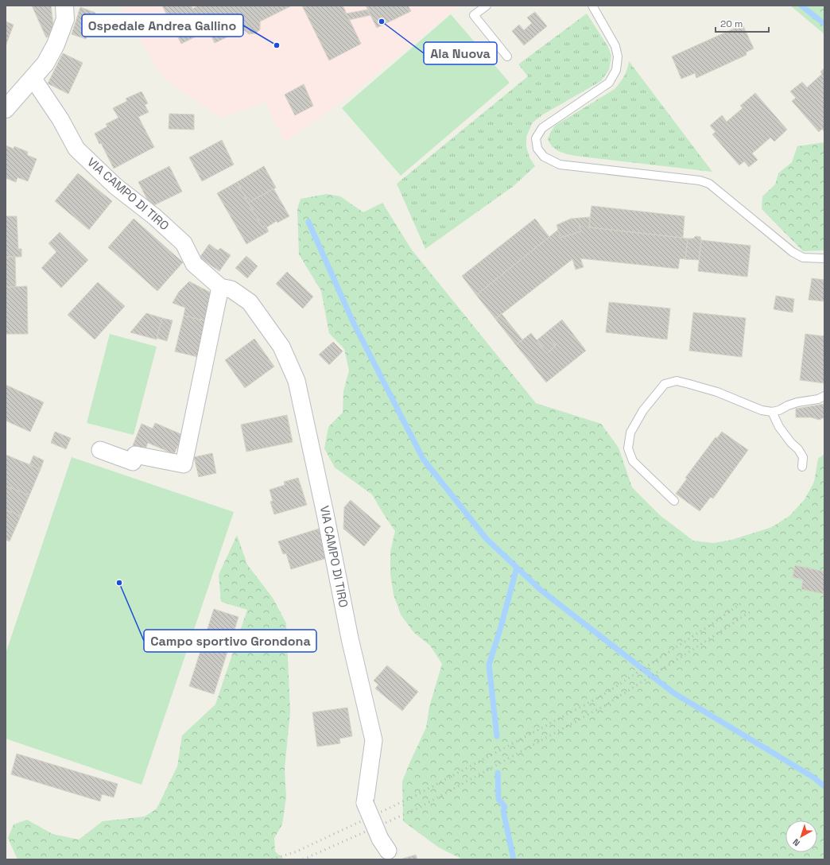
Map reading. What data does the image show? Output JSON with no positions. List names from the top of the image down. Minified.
{"streets":{"street":["VIA CAMPO DI TIRO"]},"places":["Ala Nuova","Ospedale Andrea Gallino","Campo sportivo Grondona"],"scale_bar":"20 m","north":"bottom left"}
